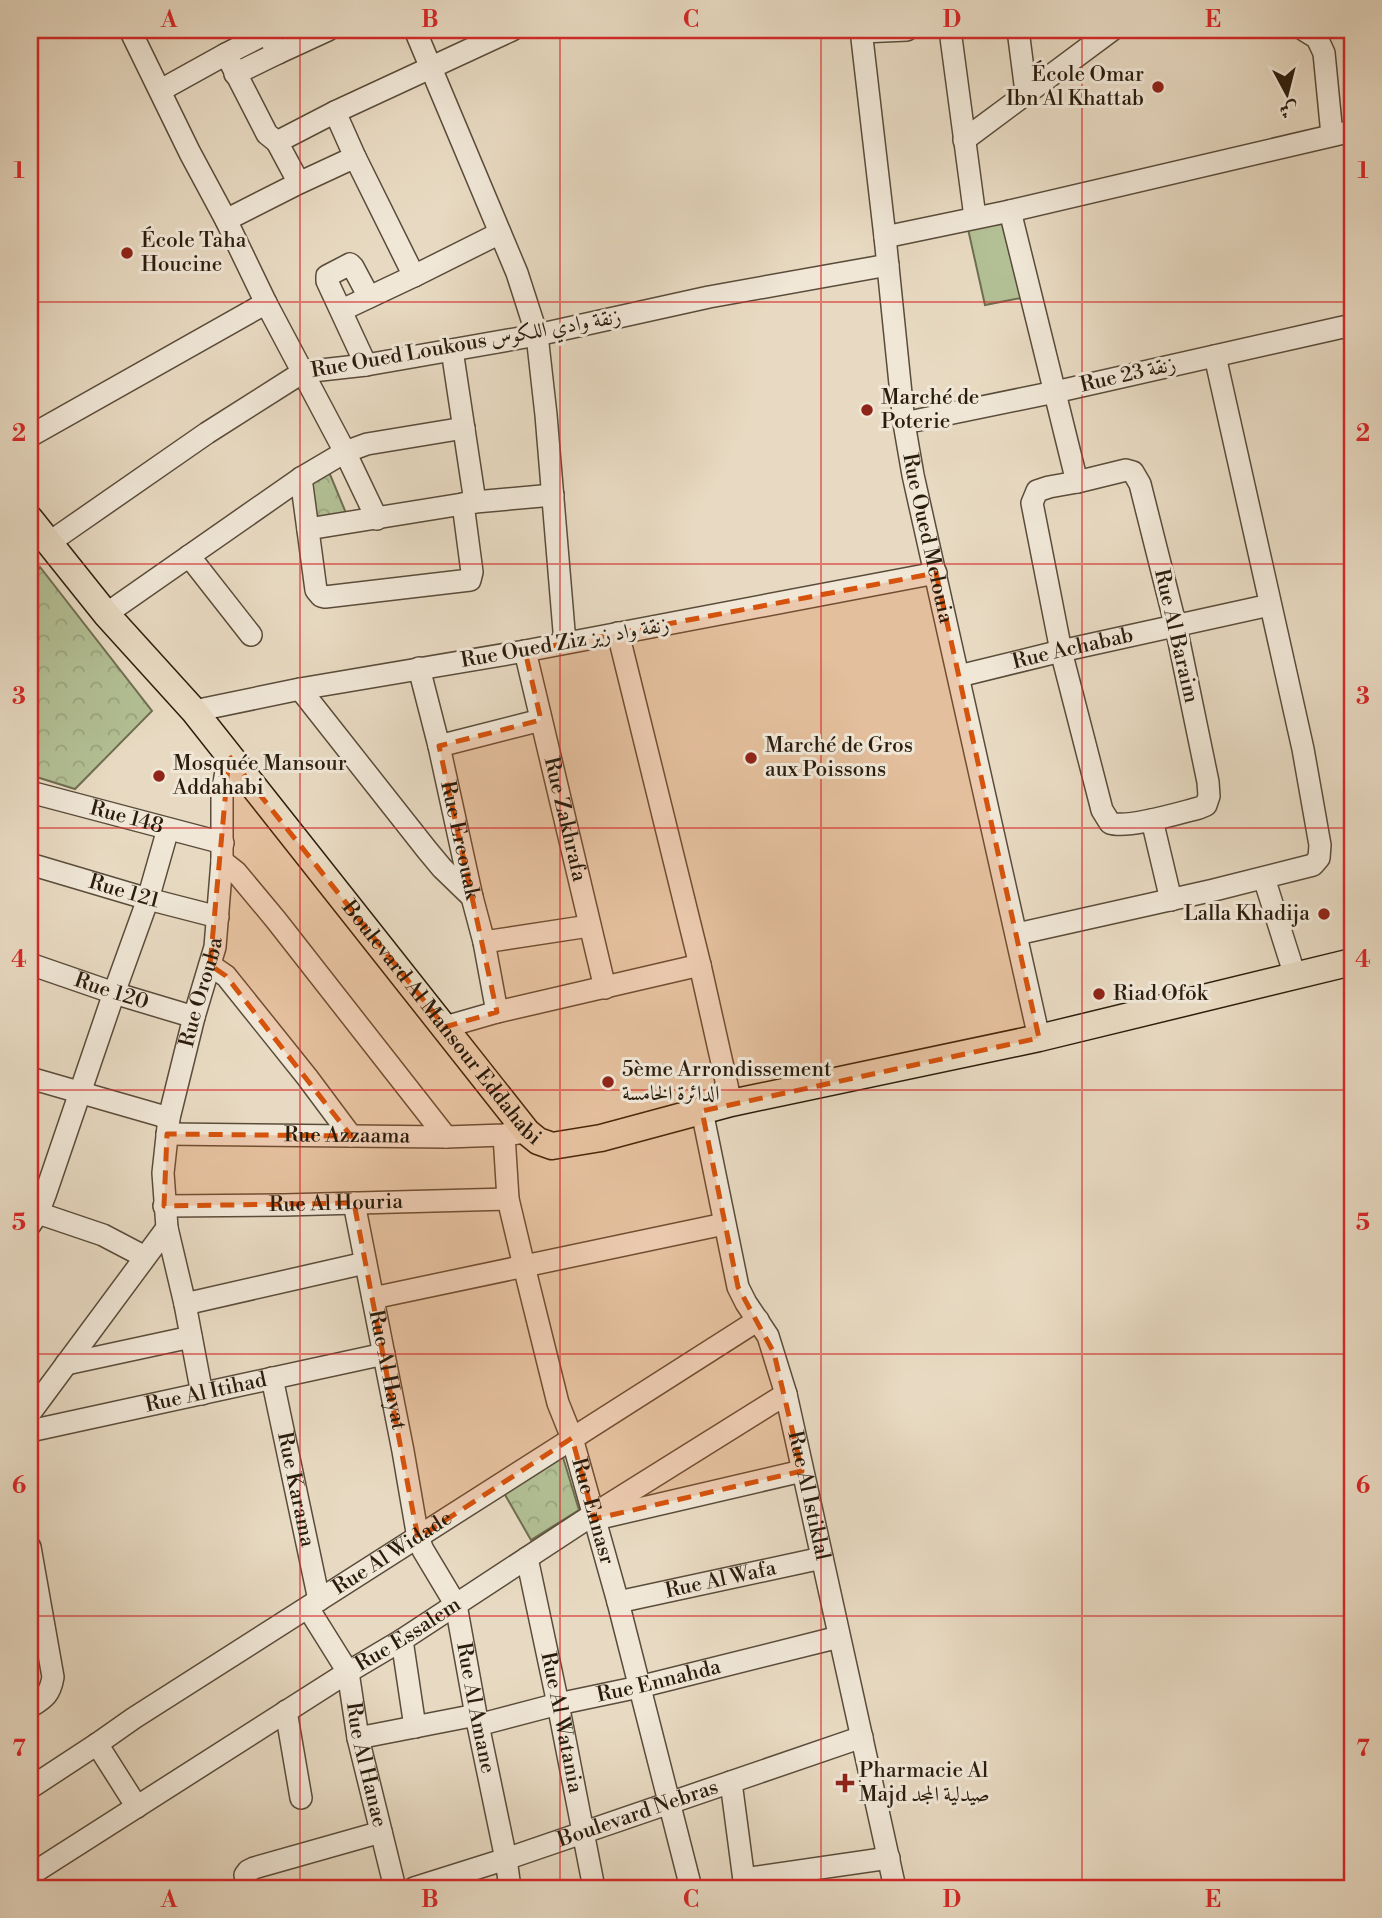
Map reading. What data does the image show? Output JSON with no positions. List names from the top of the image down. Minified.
{"streets":{"main road":["Boulevard Al Mansour Eddahabi"],"street":["Rue Oued Loukous زنقة وادي اللكوس","Rue 23 زنقة","Rue Oued Melouia","Rue Al Baraim","Rue Oued Ziz زنقة واد زيز","Rue Achabab","Rue 148","Rue Zakhrafa","Rue Ereouak","Rue 121","Rue 120","Rue Orouba","Rue Azzaama","Rue Al Houria","Rue Al Hayat","Rue Al Itihad","Rue Karama","Rue Al Istiklal","Rue Ennasr","Rue Al Widade","Rue Al Wafa","Rue Essalem","Rue Ennahda","Rue Al Amane","Rue Al Watania","Rue Al Hanae","Boulevard Nebras"]},"crossings":[["Rue Oued Loukous زنقة وادي اللكوس","Rue Oued Melouia"],["Rue Oued Loukous زنقة وادي اللكوس","Boulevard Al Mansour Eddahabi"],["Rue 23 زنقة","Rue Oued Melouia"],["Rue Oued Melouia","Rue Oued Ziz زنقة واد زيز"],["Rue Oued Melouia","Rue Achabab"],["Rue Oued Melouia","Boulevard Al Mansour Eddahabi"],["Rue Al Baraim","Rue Achabab"],["Rue Oued Ziz زنقة واد زيز","Rue Zakhrafa"],["Rue Oued Ziz زنقة واد زيز","Rue Ereouak"],["Rue Oued Ziz زنقة واد زيز","Boulevard Al Mansour Eddahabi"],["Rue 148","Rue Orouba"],["Rue 121","Rue Orouba"],["Rue 120","Rue Orouba"],["Rue Orouba","Boulevard Al Mansour Eddahabi"],["Rue Orouba","Rue Azzaama"],["Rue Orouba","Rue Al Houria"],["Rue Orouba","Rue Al Itihad"],["Boulevard Al Mansour Eddahabi","Rue Azzaama"],["Boulevard Al Mansour Eddahabi","Rue Al Istiklal"],["Boulevard Al Mansour Eddahabi","Rue Ennasr"],["Rue Azzaama","Rue Ennasr"],["Rue Al Houria","Rue Al Hayat"],["Rue Al Houria","Rue Ennasr"],["Rue Al Hayat","Rue Al Itihad"],["Rue Al Hayat","Rue Al Widade"],["Rue Al Hayat","Rue Al Amane"],["Rue Al Itihad","Rue Karama"],["Rue Karama","Rue Al Widade"],["Rue Karama","Rue Al Hanae"],["Rue Al Istiklal","Rue Al Widade"],["Rue Al Istiklal","Rue Al Wafa"],["Rue Al Istiklal","Rue Essalem"],["Rue Al Istiklal","Rue Ennahda"],["Rue Al Istiklal","Boulevard Nebras"],["Rue Ennasr","Rue Al Widade"],["Rue Ennasr","Rue Al Wafa"],["Rue Ennasr","Rue Essalem"],["Rue Ennasr","Rue Ennahda"],["Rue Ennasr","Boulevard Nebras"],["Rue Al Widade","Rue Al Amane"],["Rue Al Widade","Rue Al Hanae"],["Rue Essalem","Rue Al Amane"],["Rue Essalem","Rue Al Watania"],["Rue Essalem","Rue Al Hanae"],["Rue Ennahda","Rue Al Amane"],["Rue Ennahda","Rue Al Watania"],["Rue Ennahda","Rue Al Hanae"],["Rue Al Amane","Boulevard Nebras"],["Rue Al Watania","Boulevard Nebras"]],"places":{"other":["École Omar Ibn Al Khattab","École Taha Houcine","Marché de Poterie","Marché de Gros aux Poissons","Mosquée Mansour Addahabi","Lalla Khadija","Riad Ofok","5ème Arrondissement الدائرة الخامسة"],"health":["Pharmacie Al Majd صيدلية المجد"]},"north":"bottom","grid":{"columns":["A","B","C","D","E"],"rows":["1","2","3","4","5","6","7"]}}
